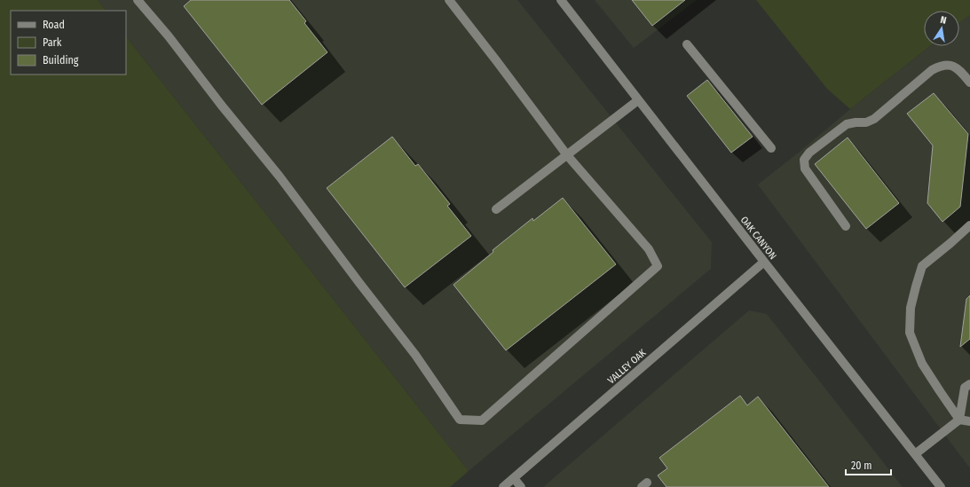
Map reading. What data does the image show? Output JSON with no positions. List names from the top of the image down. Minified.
{"streets":{"street":["OAK CANYON","VALLEY OAK"]},"crossings":[["OAK CANYON","VALLEY OAK"]],"legend":["Road","Park","Building"],"scale_bar":"20 m","north":"top"}
